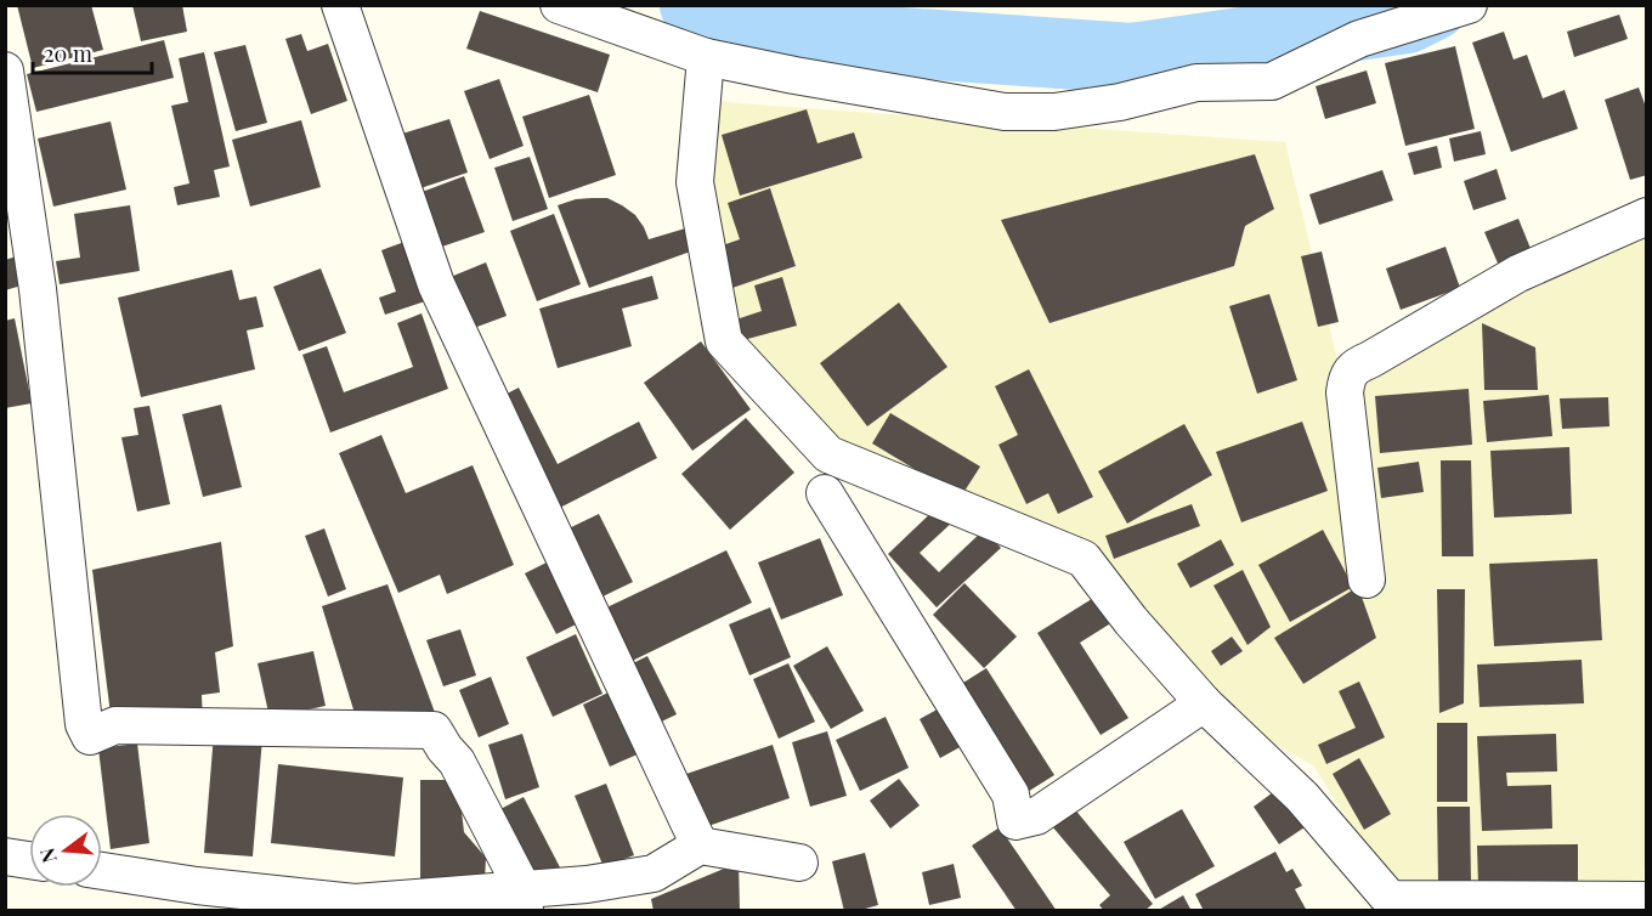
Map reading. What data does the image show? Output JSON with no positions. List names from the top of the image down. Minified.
{"scale_bar":"20 m","north":"left"}
